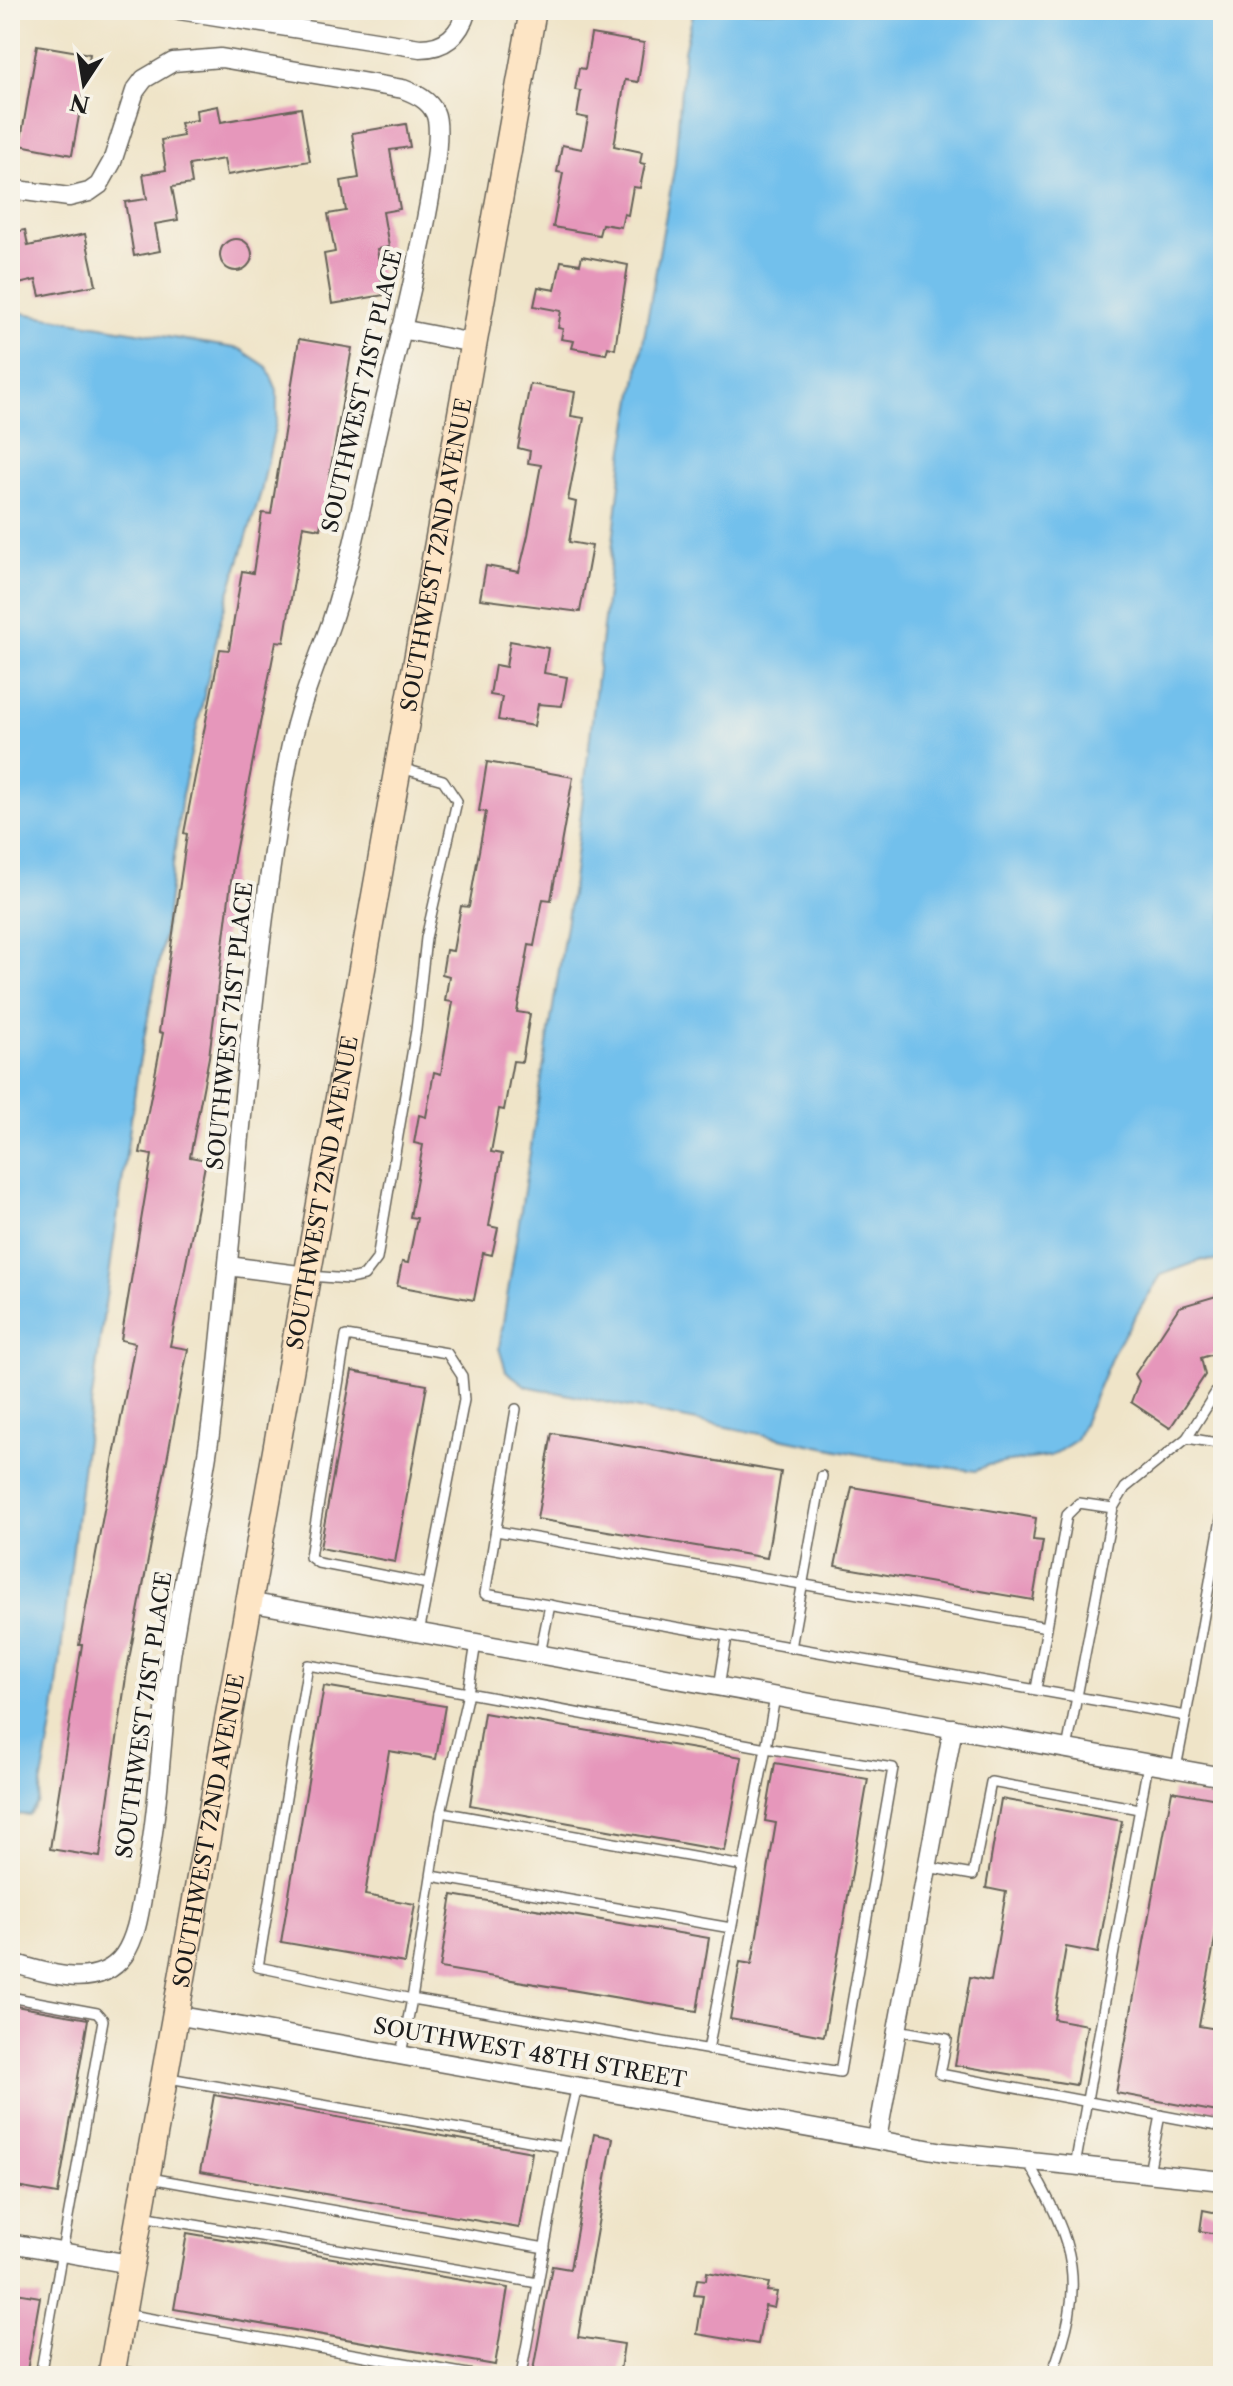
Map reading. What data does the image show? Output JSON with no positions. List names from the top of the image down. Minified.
{"streets":{"street":["SOUTHWEST 71ST PLACE","SOUTHWEST 72ND AVENUE","SOUTHWEST 48TH STREET"]},"crossings":[["SOUTHWEST 72ND AVENUE","SOUTHWEST 48TH STREET"]],"north":"bottom"}
